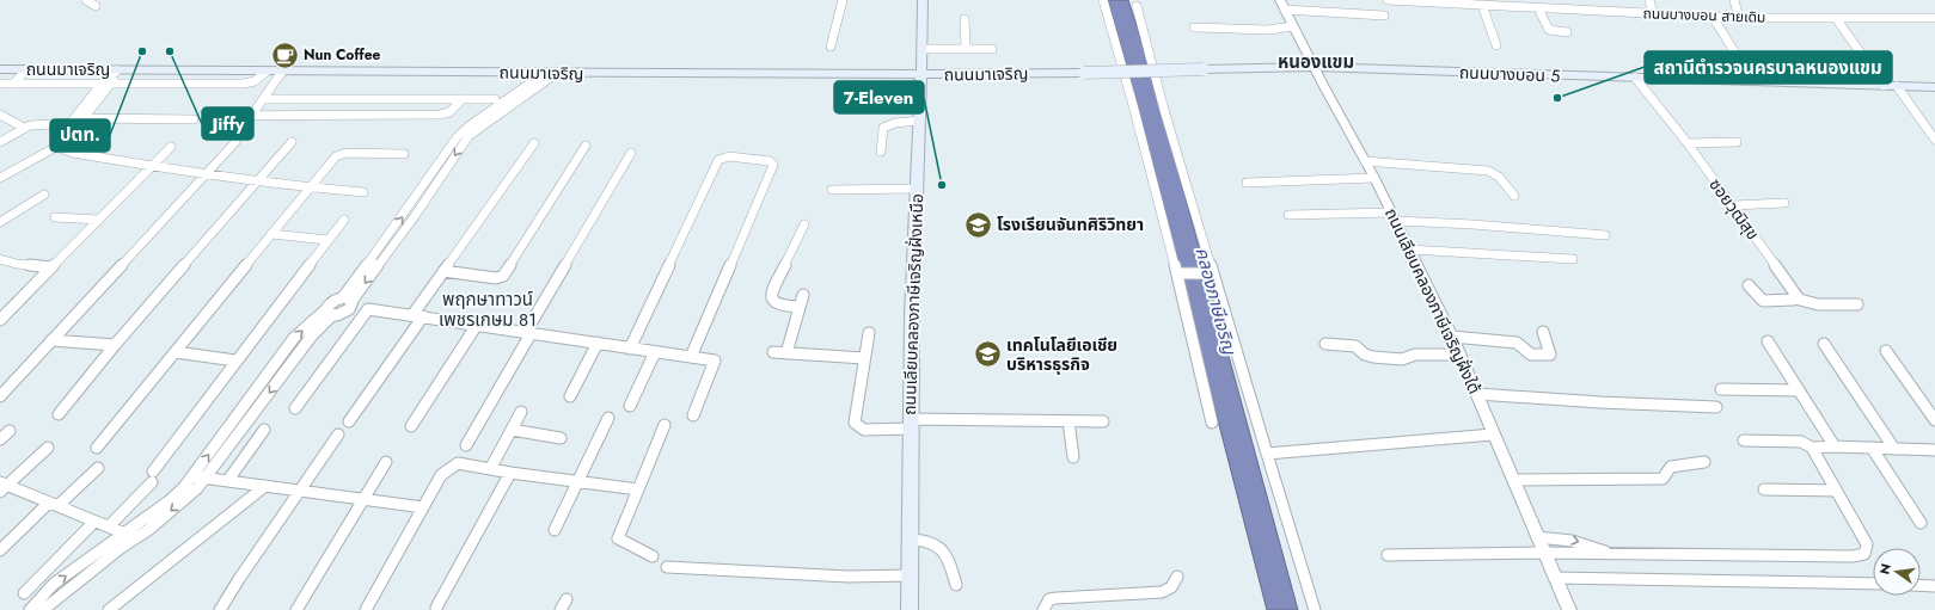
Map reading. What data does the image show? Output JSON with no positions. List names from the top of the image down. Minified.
{"streets":{"main road":["ถนนมาเจริญ","ถนนบางบอน 5","ถนนเลียบคลองภาษีเจริญฝั่งเหนือ"],"street":["ถนนบางบอน สายเดิม","ซอยวุฒิสุข","ถนนเลียบคลองภาษีเจริญฝั่งใต้"]},"crossings":[["ถนนมาเจริญ","ถนนบางบอน 5"],["ถนนมาเจริญ","ถนนเลียบคลองภาษีเจริญฝั่งเหนือ"],["ถนนบางบอน 5","ซอยวุฒิสุข"],["ถนนบางบอน 5","ถนนเลียบคลองภาษีเจริญฝั่งใต้"]],"districts":["หนองแขม","พฤกษาทาวน์ เพชรเกษม 81"],"water":["คลองภาษีเจริญ"],"places":{"other":["ปตท.","Jiffy","สถานีตำรวจนครบาลหนองแขม","7-Eleven"],"cafe":["Nun Coffee"],"school or university":["โรงเรียนจันทศิริวิทยา","เทคโนโลยีเอเชีย บริหารธุรกิจ"]},"north":"left"}
